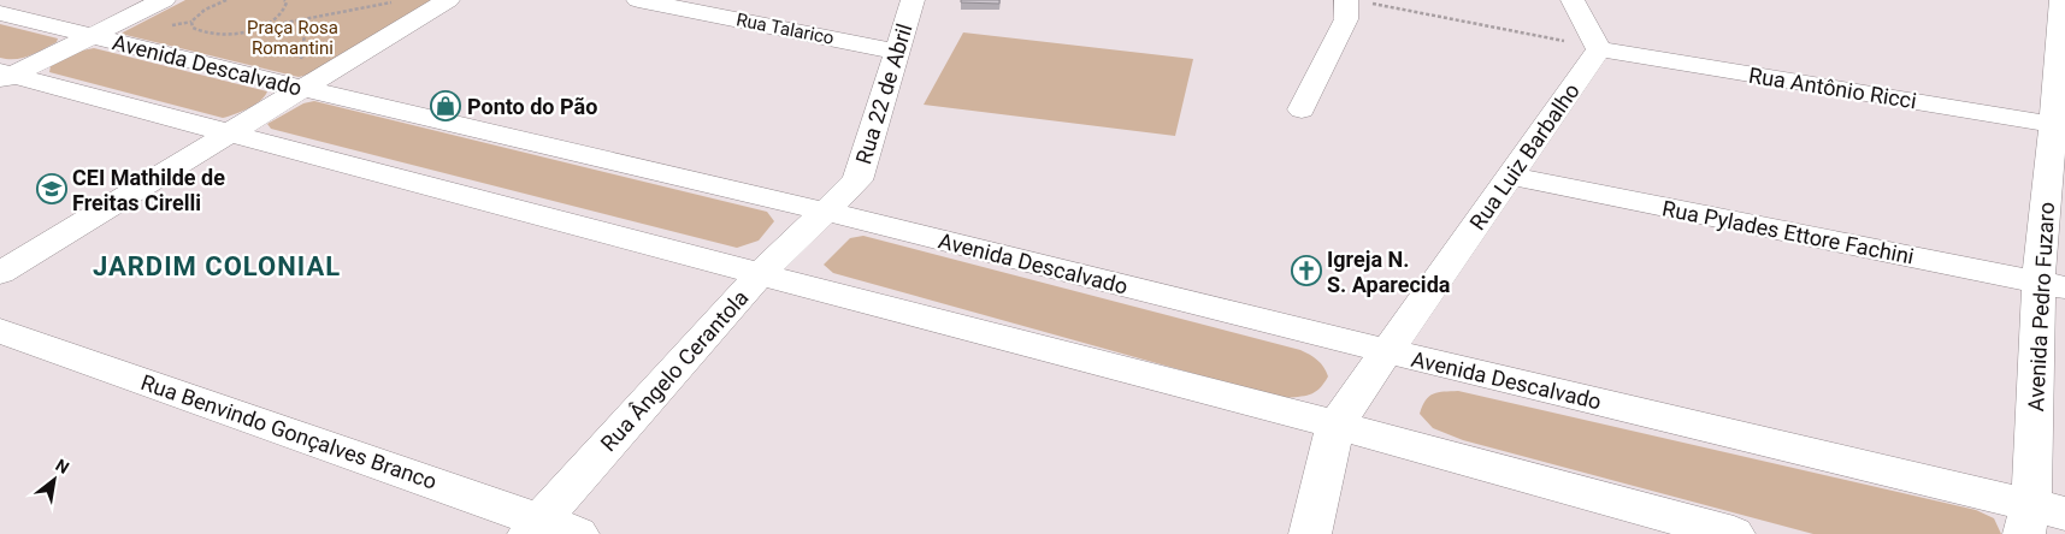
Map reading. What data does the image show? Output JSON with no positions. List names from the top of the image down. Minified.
{"streets":{"street":["Rua Talarico","Avenida Descalvado","Rua Antônio Ricci","Rua 22 de Abril","Rua Luiz Barbalho","Rua Pylades Ettore Fachini","Avenida Pedro Fuzaro","Rua Ângelo Cerantola","Rua Benvindo Gonçalves Branco"]},"crossings":[["Rua Talarico","Rua 22 de Abril"],["Avenida Descalvado","Rua 22 de Abril"],["Avenida Descalvado","Rua Luiz Barbalho"],["Avenida Descalvado","Avenida Pedro Fuzaro"],["Avenida Descalvado","Rua Ângelo Cerantola"],["Rua Antônio Ricci","Rua Luiz Barbalho"],["Rua Antônio Ricci","Avenida Pedro Fuzaro"],["Rua 22 de Abril","Rua Ângelo Cerantola"],["Rua Luiz Barbalho","Rua Pylades Ettore Fachini"],["Rua Pylades Ettore Fachini","Avenida Pedro Fuzaro"],["Rua Ângelo Cerantola","Rua Benvindo Gonçalves Branco"]],"districts":["JARDIM COLONIAL"],"parks":["Praça Rosa Romantini"],"places":{"shop":["Ponto do Pão"],"school or university":["CEI Mathilde de Freitas Cirelli"],"church":["Igreja N. S. Aparecida"]},"north":"top right"}
